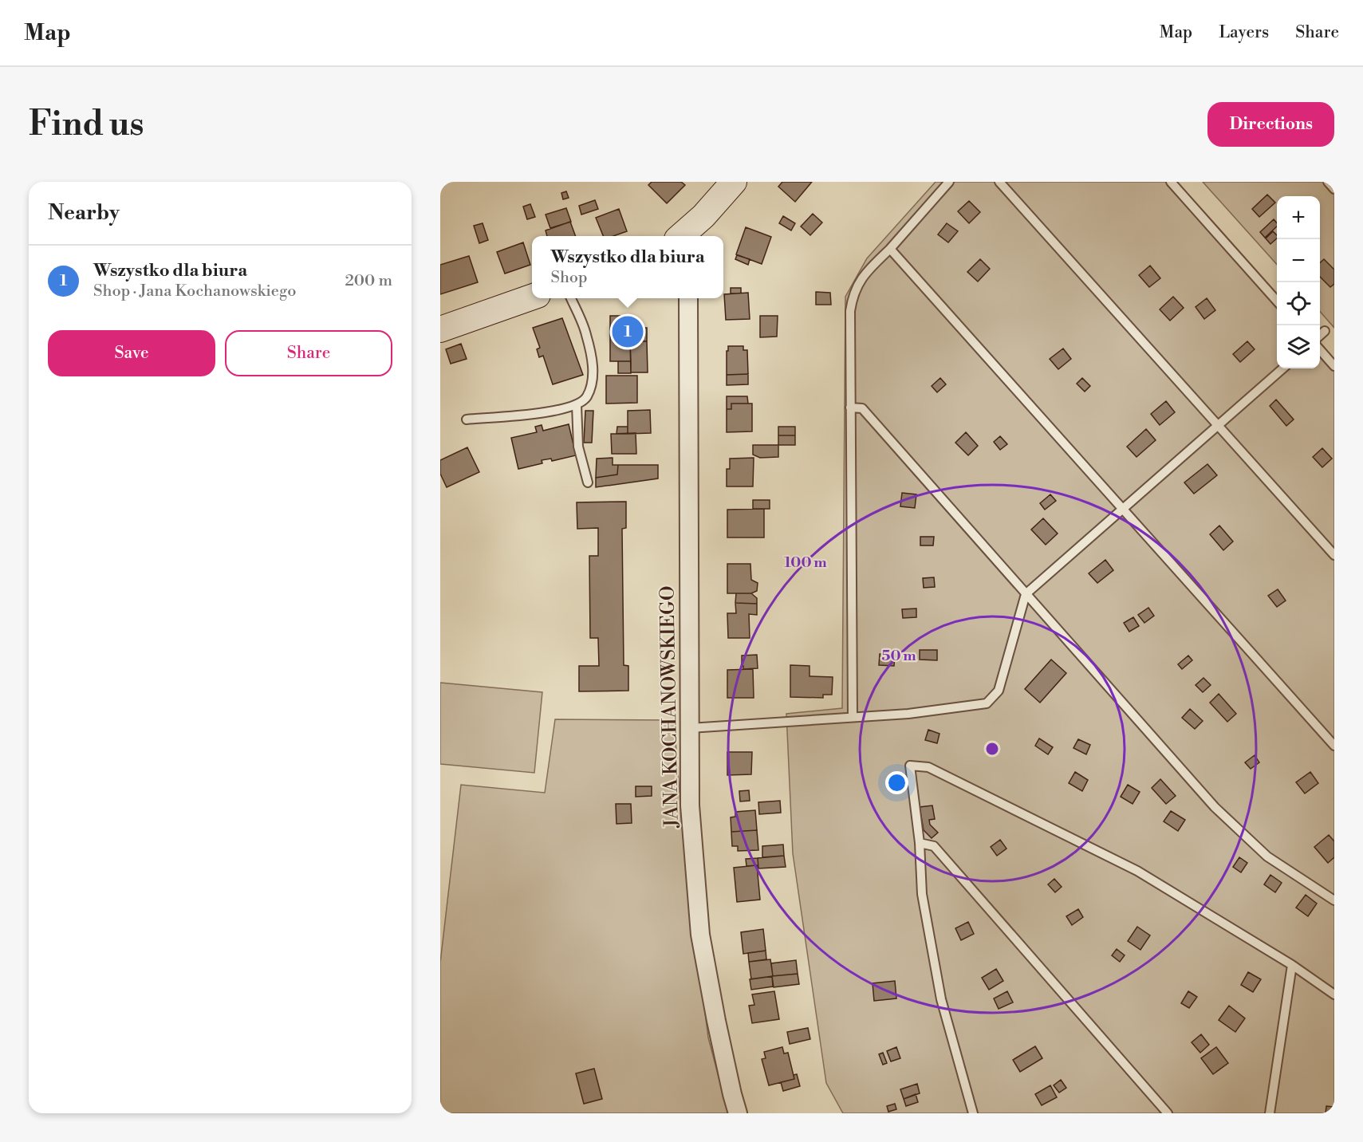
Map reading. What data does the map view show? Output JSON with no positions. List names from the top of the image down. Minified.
{"streets":{"street":["JANA KOCHANOWSKIEGO"]},"page":{"header":"Map","nav":["Map","Layers","Share"],"buttons":["Directions",["Save","Share"]],"title":"Find us","heading":"Nearby","map_buttons":["+","−"],"popup":["Wszystko dla biura","Shop"],"list":[{"mark":"1","name":"Wszystko dla biura","note":"Shop · Jana Kochanowskiego","value":"200 m"}],"pins":"1"},"rings":["100 m","50 m"]}
